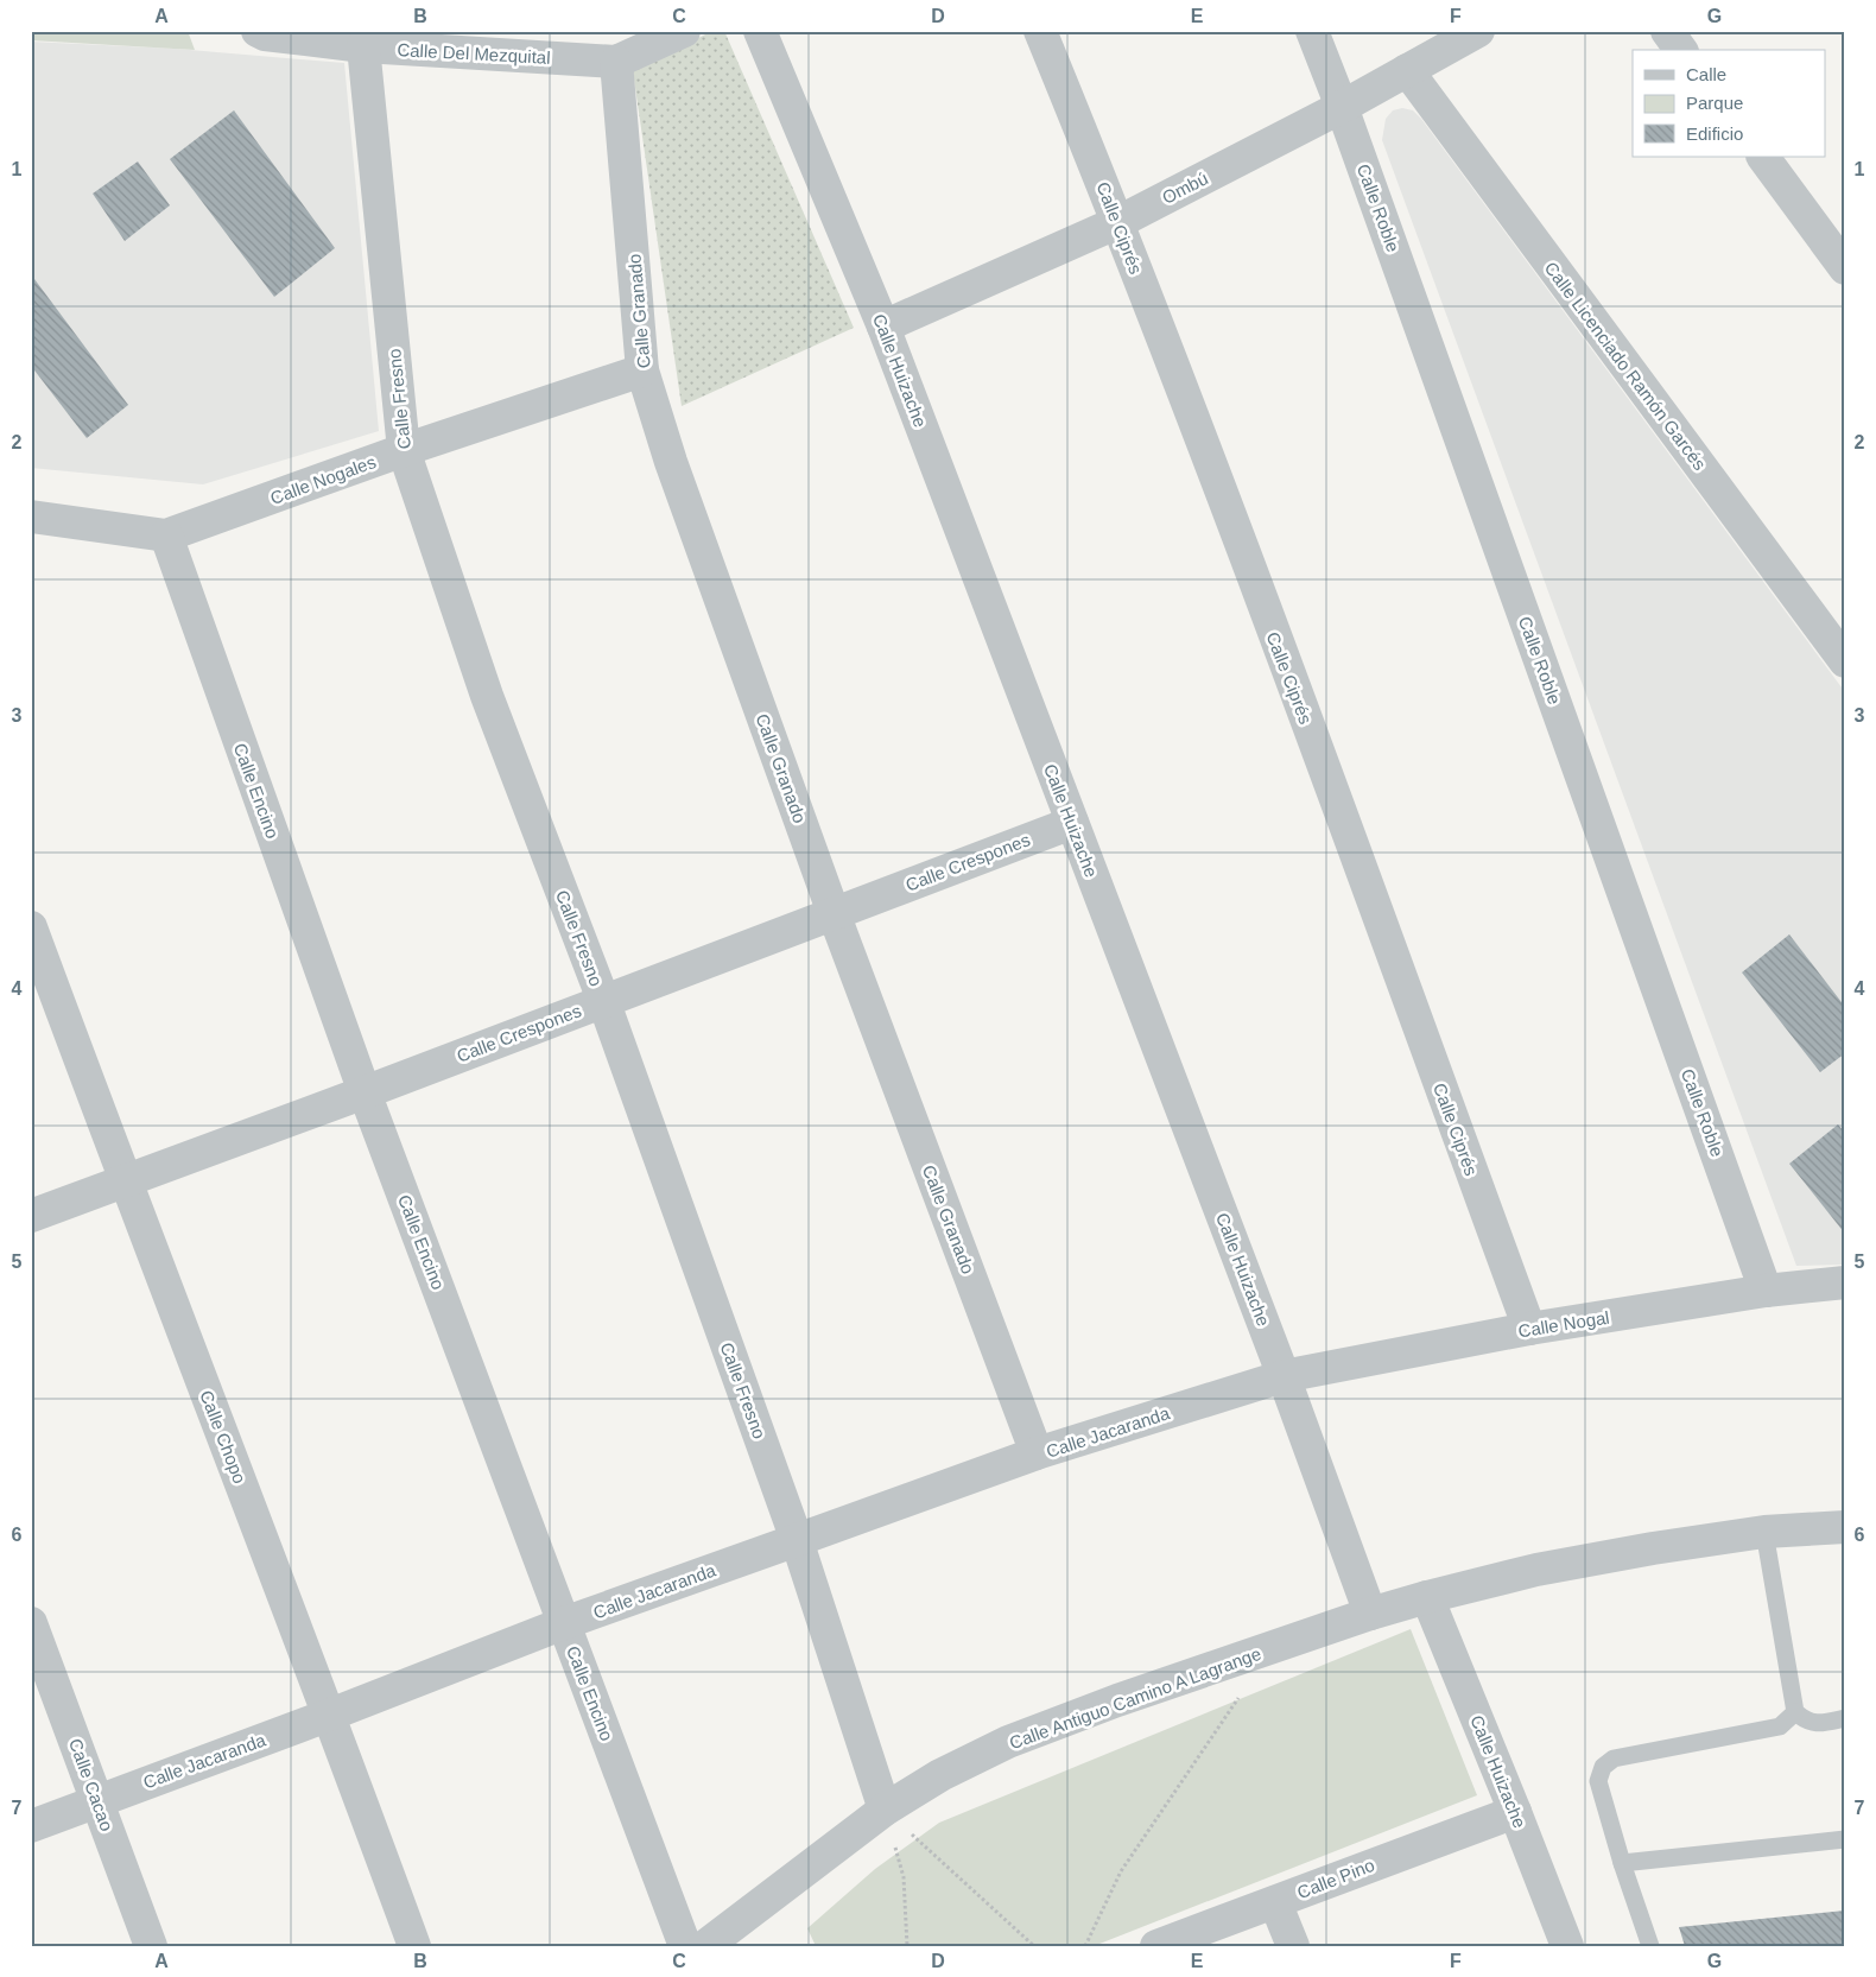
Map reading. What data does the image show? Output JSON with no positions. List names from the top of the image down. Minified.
{"streets":{"street":["Calle Del Mezquital","Ombú","Calle Roble","Calle Ciprés","Calle Granado","Calle Licenciado Ramón Garcés","Calle Huizache","Calle Fresno","Calle Nogales","Calle Encino","Calle Crespones","Calle Nogal","Calle Jacaranda","Calle Chopo","Calle Antiguo Camino A Lagrange","Calle Cacao","Calle Pino"]},"crossings":[["Calle Del Mezquital","Calle Granado"],["Calle Del Mezquital","Calle Fresno"],["Ombú","Calle Roble"],["Ombú","Calle Ciprés"],["Ombú","Calle Licenciado Ramón Garcés"],["Ombú","Calle Huizache"],["Calle Roble","Calle Nogal"],["Calle Ciprés","Calle Nogal"],["Calle Granado","Calle Nogales"],["Calle Granado","Calle Crespones"],["Calle Granado","Calle Jacaranda"],["Calle Huizache","Calle Crespones"],["Calle Huizache","Calle Nogal"],["Calle Huizache","Calle Jacaranda"],["Calle Huizache","Calle Antiguo Camino A Lagrange"],["Calle Huizache","Calle Pino"],["Calle Fresno","Calle Nogales"],["Calle Fresno","Calle Crespones"],["Calle Fresno","Calle Jacaranda"],["Calle Fresno","Calle Antiguo Camino A Lagrange"],["Calle Nogales","Calle Encino"],["Calle Encino","Calle Crespones"],["Calle Encino","Calle Jacaranda"],["Calle Crespones","Calle Chopo"],["Calle Nogal","Calle Jacaranda"],["Calle Jacaranda","Calle Chopo"],["Calle Jacaranda","Calle Cacao"]],"legend":["Calle","Parque","Edificio"],"grid":{"columns":["A","B","C","D","E","F","G"],"rows":["1","2","3","4","5","6","7"]}}
